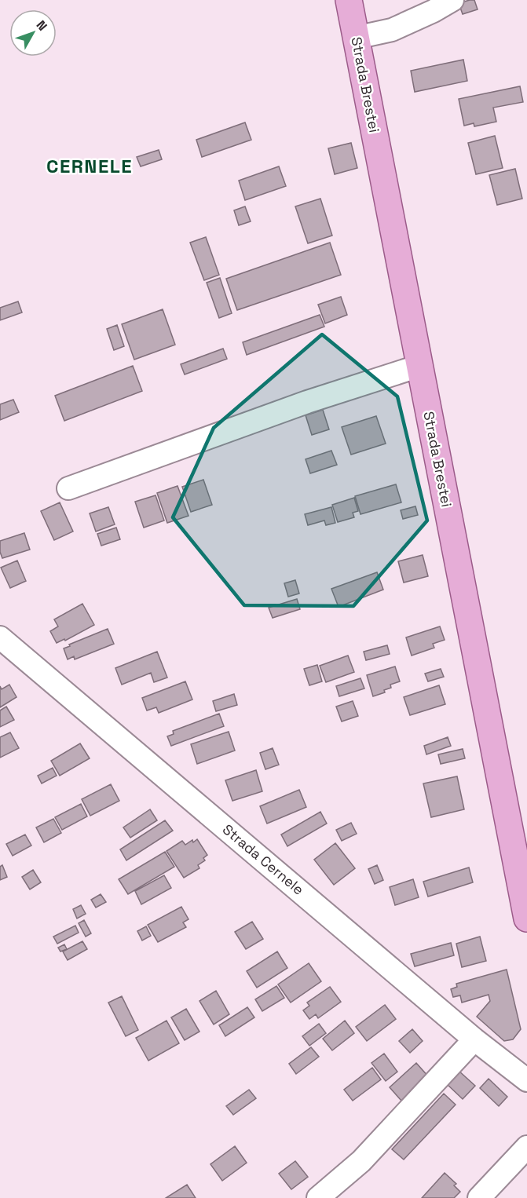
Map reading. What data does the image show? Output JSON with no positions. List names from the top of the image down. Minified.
{"streets":{"main road":["Strada Brestei"],"street":["Strada Cernele"]},"districts":["CERNELE"],"north":"top right"}
